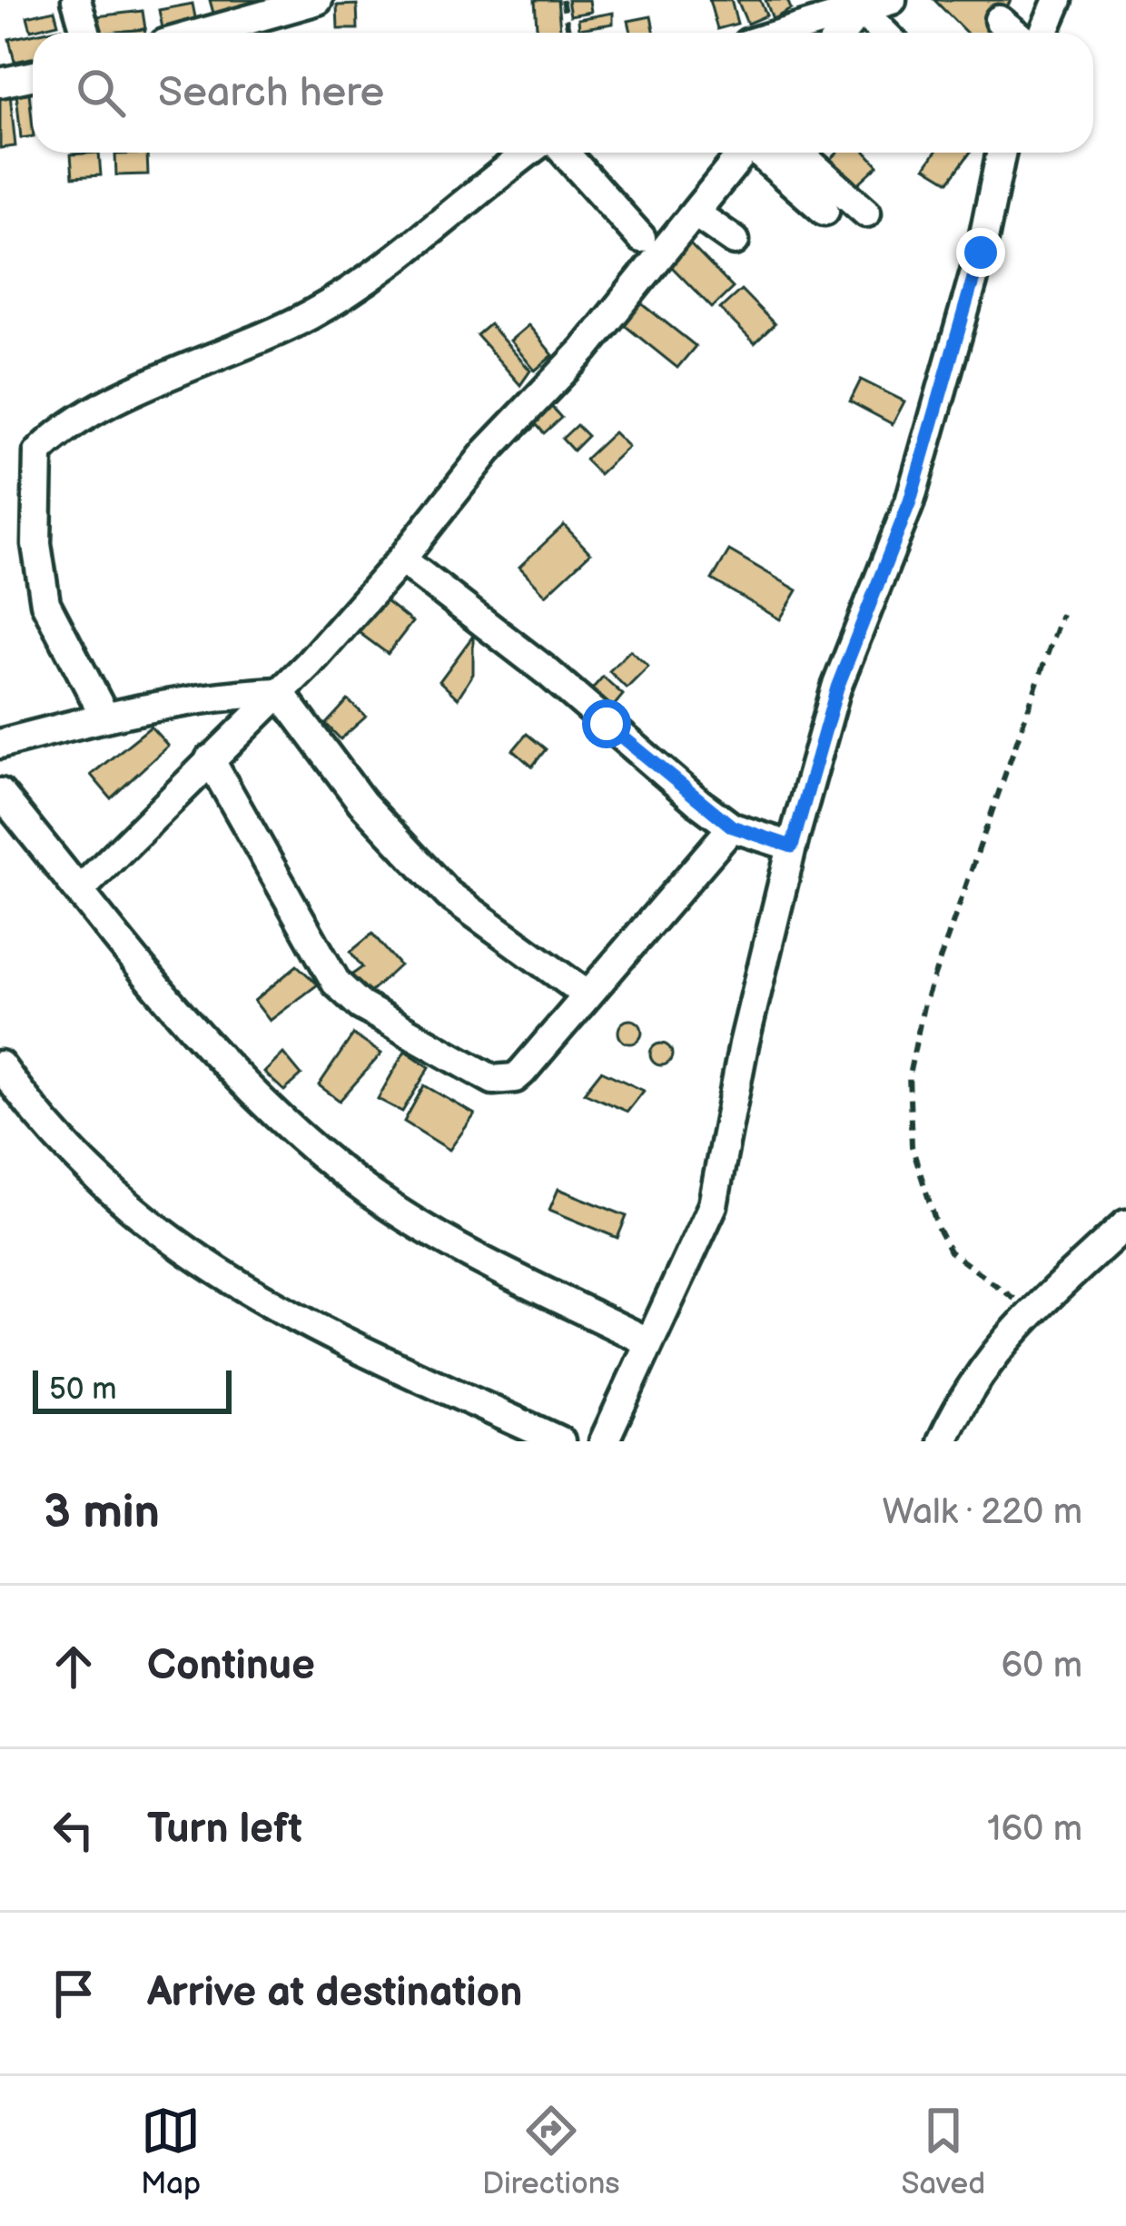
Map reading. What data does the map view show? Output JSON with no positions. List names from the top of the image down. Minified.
{"scale_bar":"50 m","page":{"search":"Search here","scale":"50 m","heading":["3 min","Walk · 220 m"],"list":[["Continue","60 m"],["Turn left","160 m"],"Arrive at destination"],"nav":["Map","Directions","Saved"]}}
